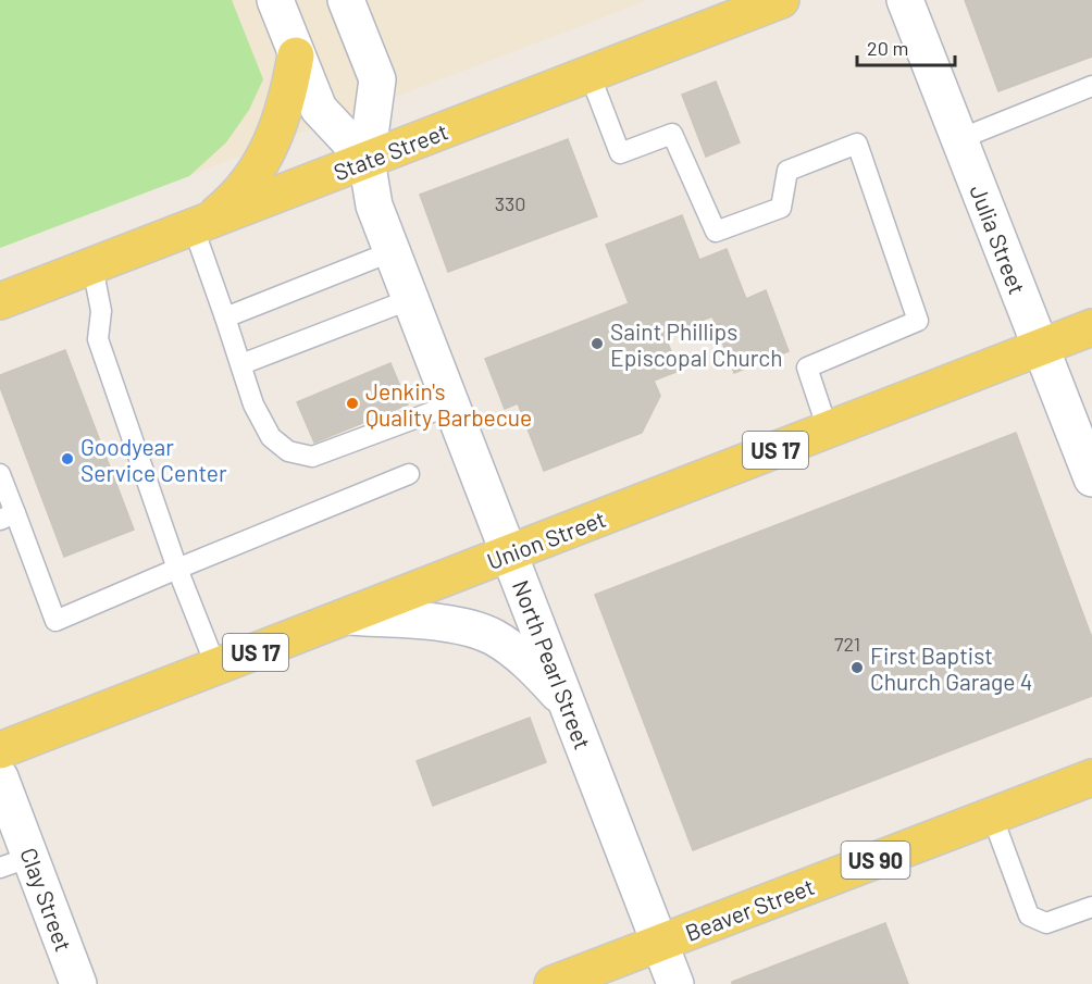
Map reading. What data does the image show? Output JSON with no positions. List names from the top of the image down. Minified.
{"streets":{"main road":["State Street","US 17","Union Street","US 90","Beaver Street"],"street":["Julia Street","North Pearl Street","Clay Street"]},"crossings":[["State Street","North Pearl Street"],["Julia Street","Union Street"],["Union Street","North Pearl Street"],["North Pearl Street","Beaver Street"]],"places":["Saint Phillips Episcopal Church","Jenkin's Quality Barbecue","Goodyear Service Center","First Baptist Church Garage 4"],"house_numbers":["330","721"],"scale_bar":"20 m"}
